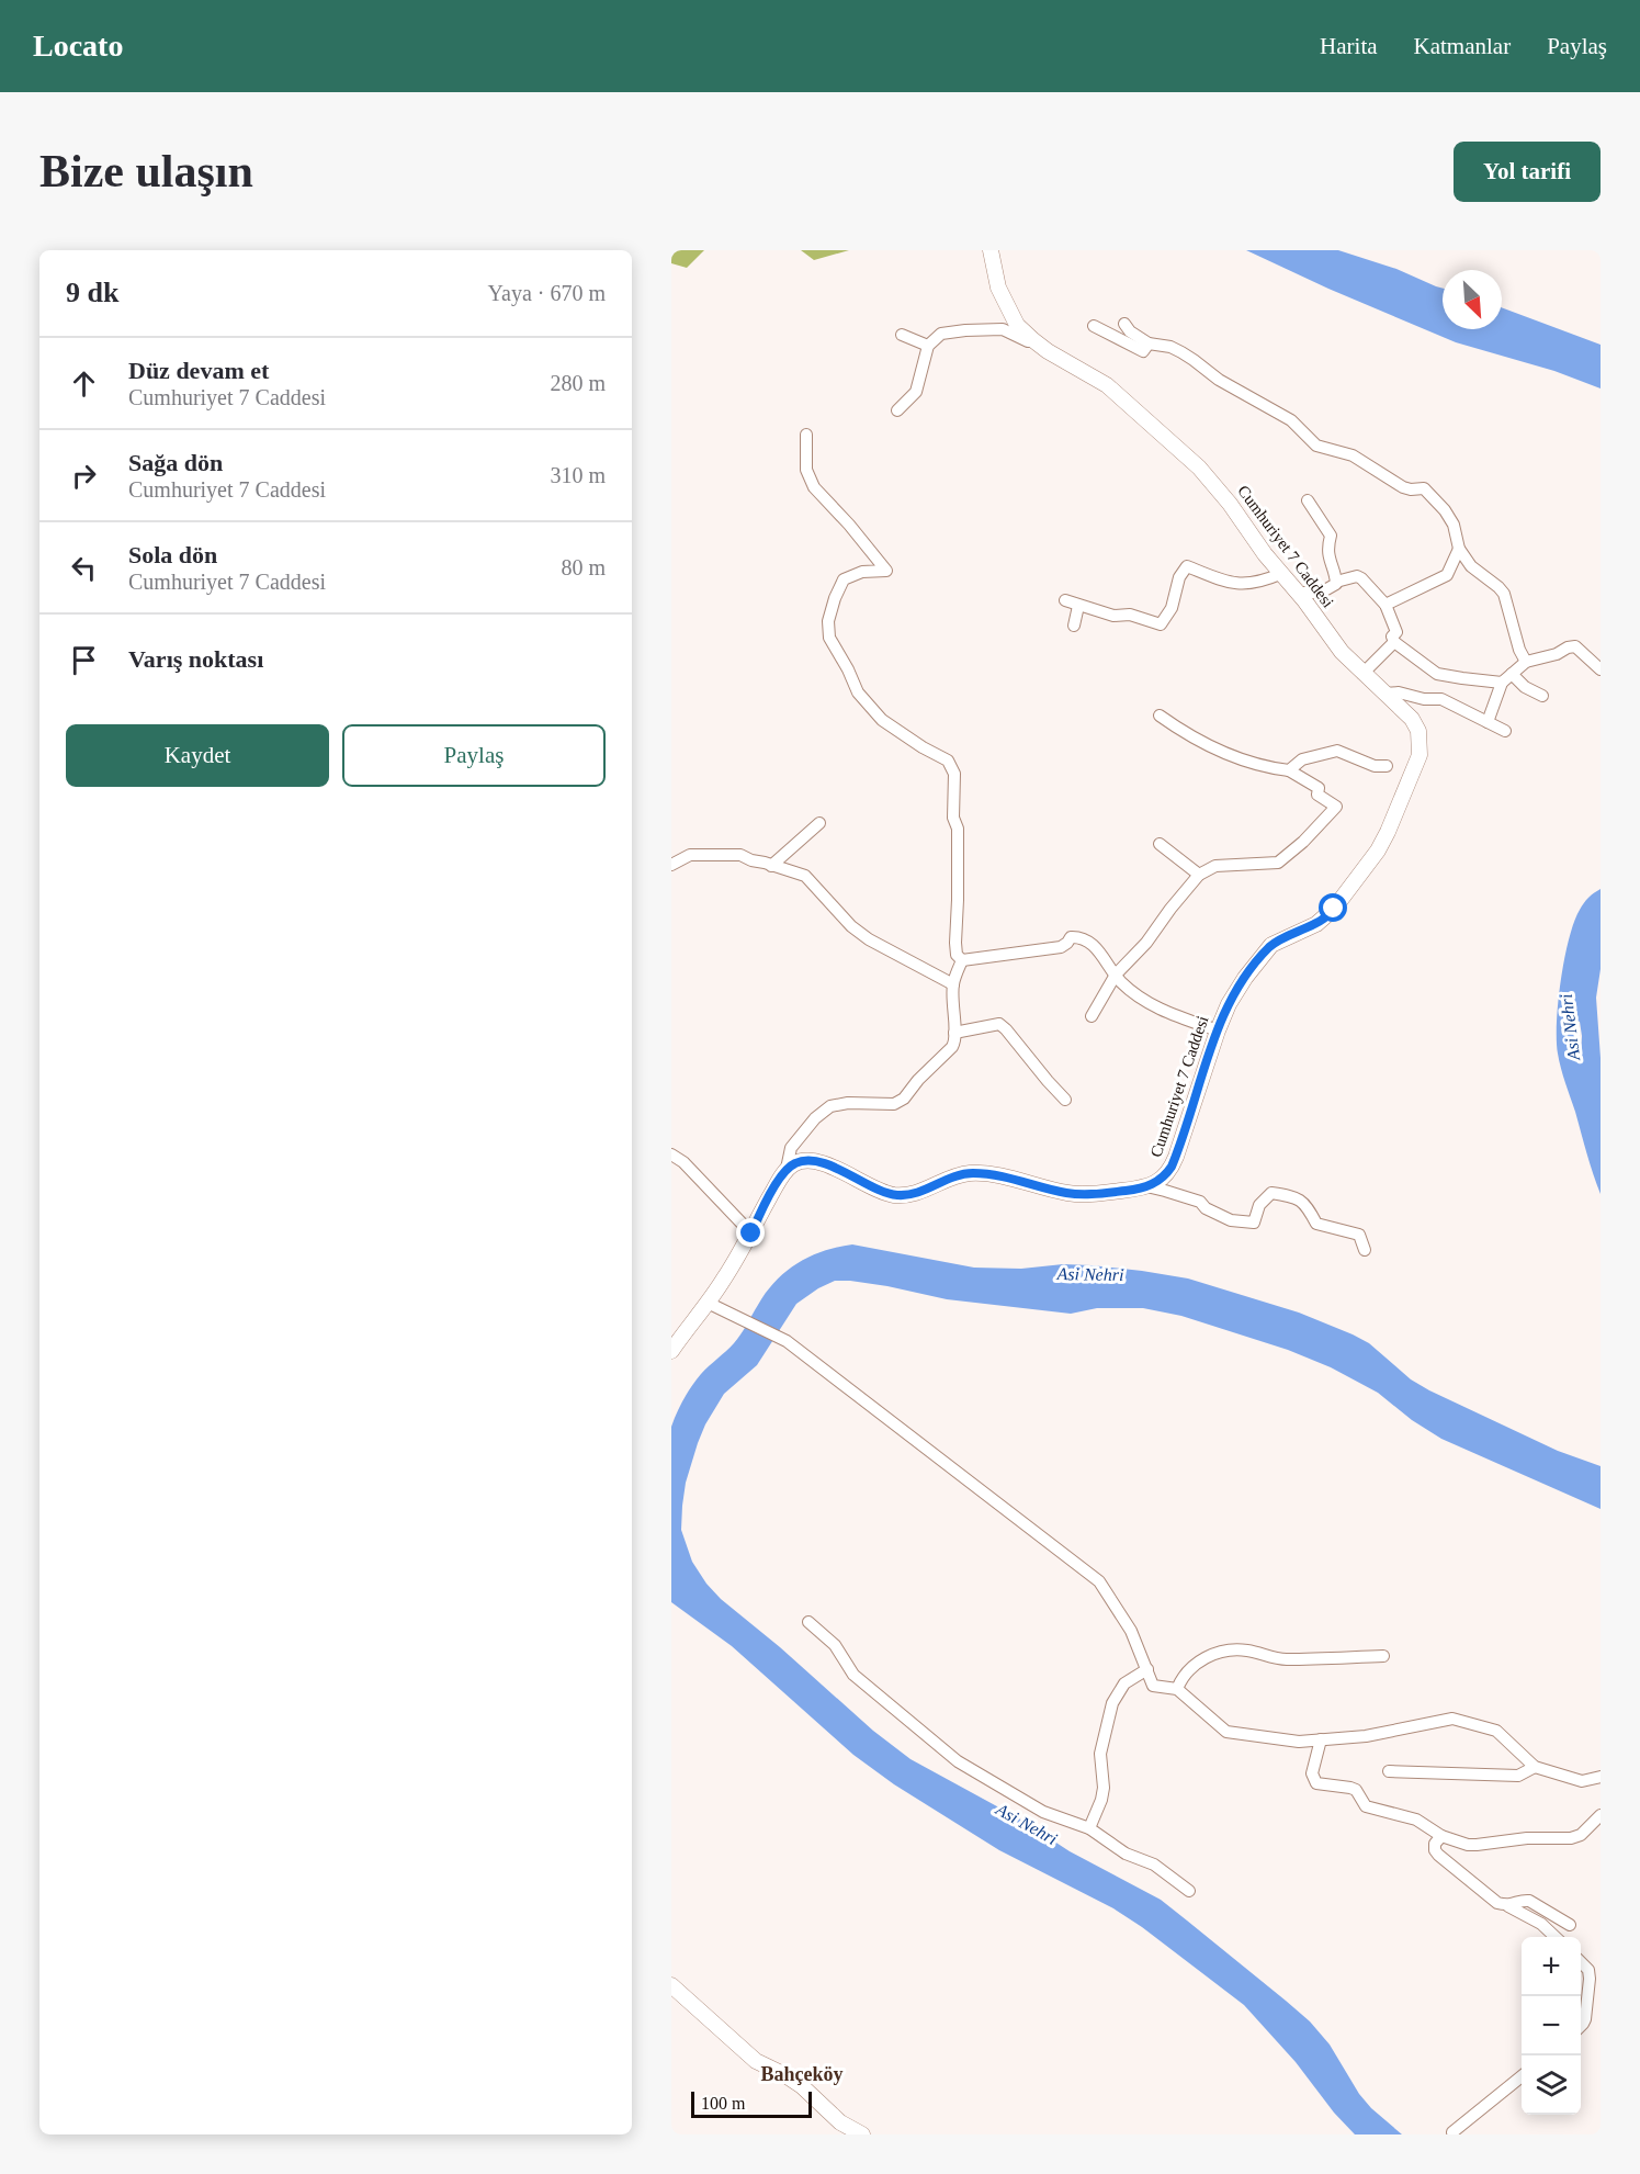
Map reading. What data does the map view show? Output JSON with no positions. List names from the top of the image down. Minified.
{"streets":{"main road":["Cumhuriyet 7 Caddesi"]},"districts":["Bahçeköy"],"water":["Asi Nehri"],"scale_bar":"100 m","north":"bottom right","page":{"header":"Locato","nav":["Harita","Katmanlar","Paylaş"],"buttons":["Yol tarifi",["Kaydet","Paylaş"]],"title":"Bize ulaşın","heading":["9 dk","Yaya · 670 m"],"list":[["Düz devam et","Cumhuriyet 7 Caddesi","280 m"],["Sağa dön","Cumhuriyet 7 Caddesi","310 m"],["Sola dön","Cumhuriyet 7 Caddesi","80 m"],"Varış noktası"],"map_buttons":["+","−"],"scale":"100 m"}}
